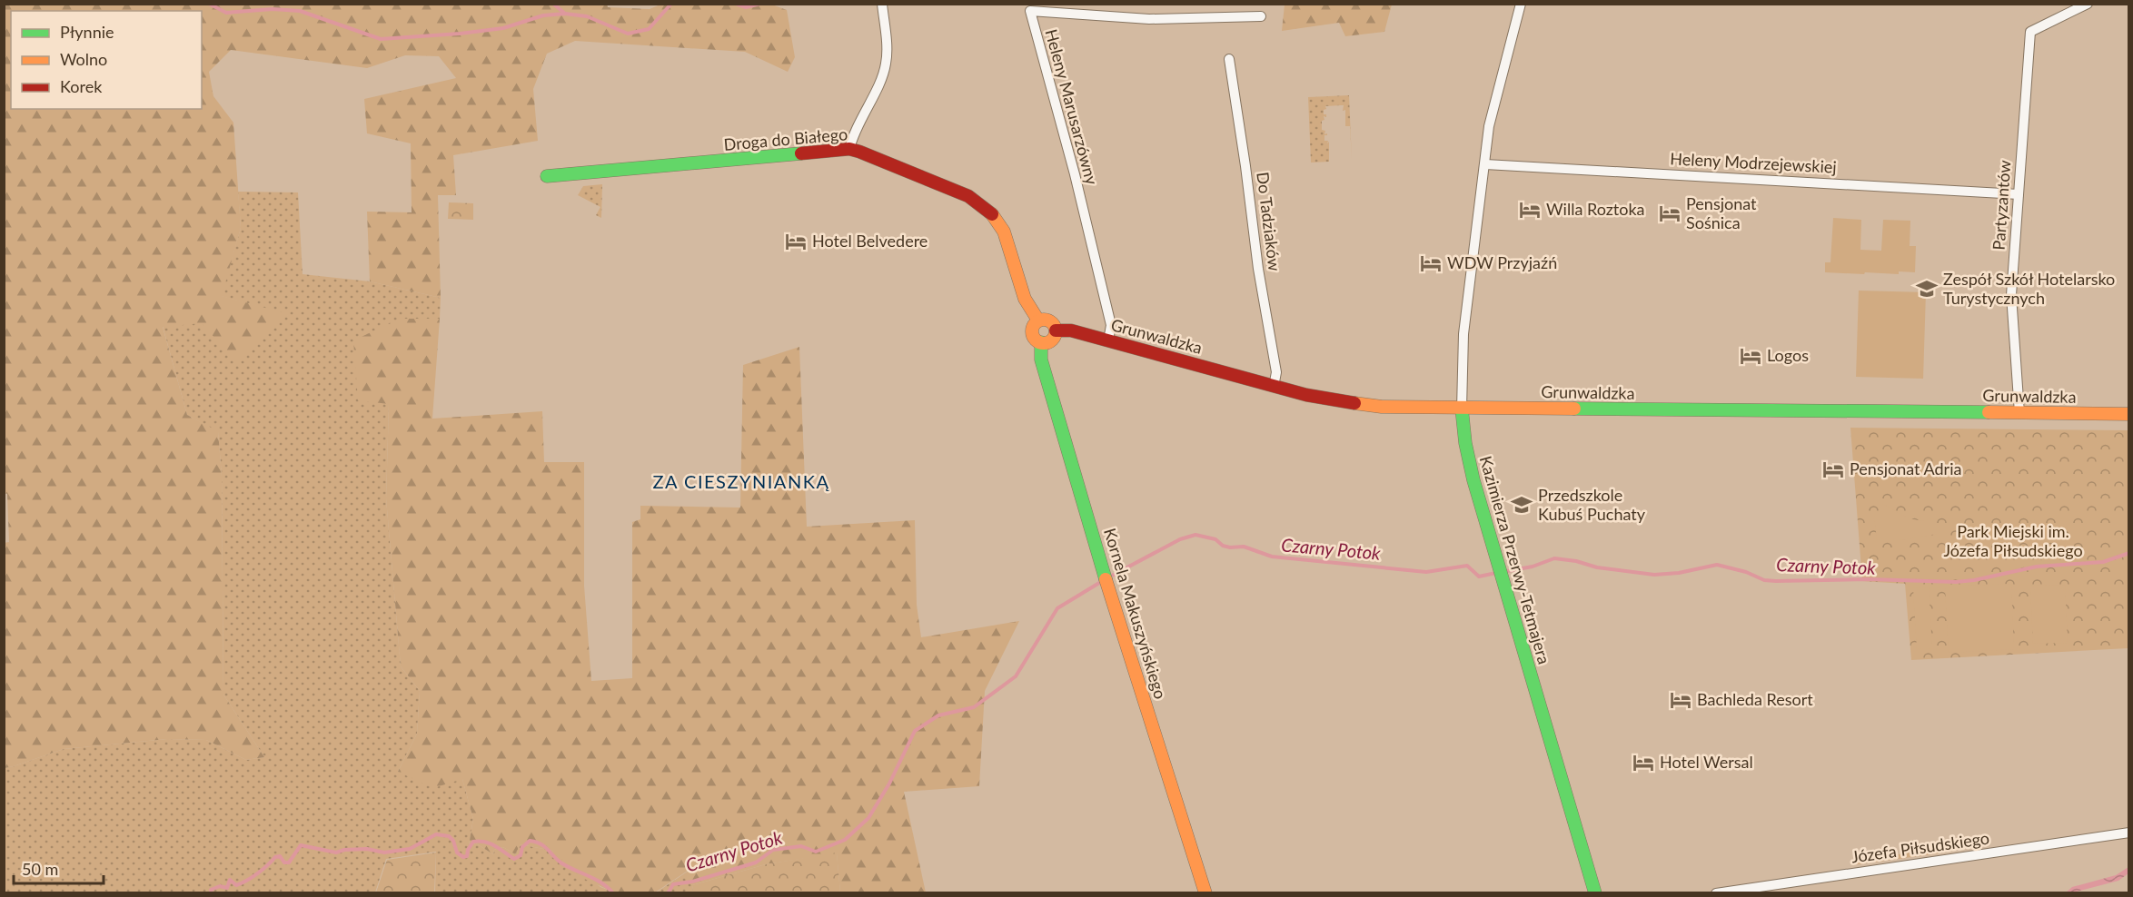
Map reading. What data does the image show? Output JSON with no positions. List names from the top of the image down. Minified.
{"streets":{"street":["Heleny Marusarzówny","Droga do Białego","Heleny Modrzejewskiej","Partyzantów","Do Tadziaków","Grunwaldzka","Kazimierza Przerwy-Tetmajera","Kornela Makuszyńskiego","Józefa Piłsudskiego"]},"crossings":[["Heleny Marusarzówny","Grunwaldzka"],["Droga do Białego","Grunwaldzka"],["Droga do Białego","Kornela Makuszyńskiego"],["Heleny Modrzejewskiej","Partyzantów"],["Heleny Modrzejewskiej","Kazimierza Przerwy-Tetmajera"],["Partyzantów","Grunwaldzka"],["Do Tadziaków","Grunwaldzka"],["Grunwaldzka","Kazimierza Przerwy-Tetmajera"],["Grunwaldzka","Kornela Makuszyńskiego"]],"districts":["ZA CIESZYNIANKĄ"],"water":["Czarny Potok"],"parks":["Park Miejski im. Józefa Piłsudskiego"],"places":{"hotel":["Willa Roztoka","Pensjonat Sośnica","Hotel Belvedere","WDW Przyjaźń","Logos","Pensjonat Adria","Bachleda Resort","Hotel Wersal"],"school or university":["Zespół Szkół Hotelarsko Turystycznych","Przedszkole Kubuś Puchaty"]},"legend":["Płynnie","Wolno","Korek"],"scale_bar":"50 m"}
